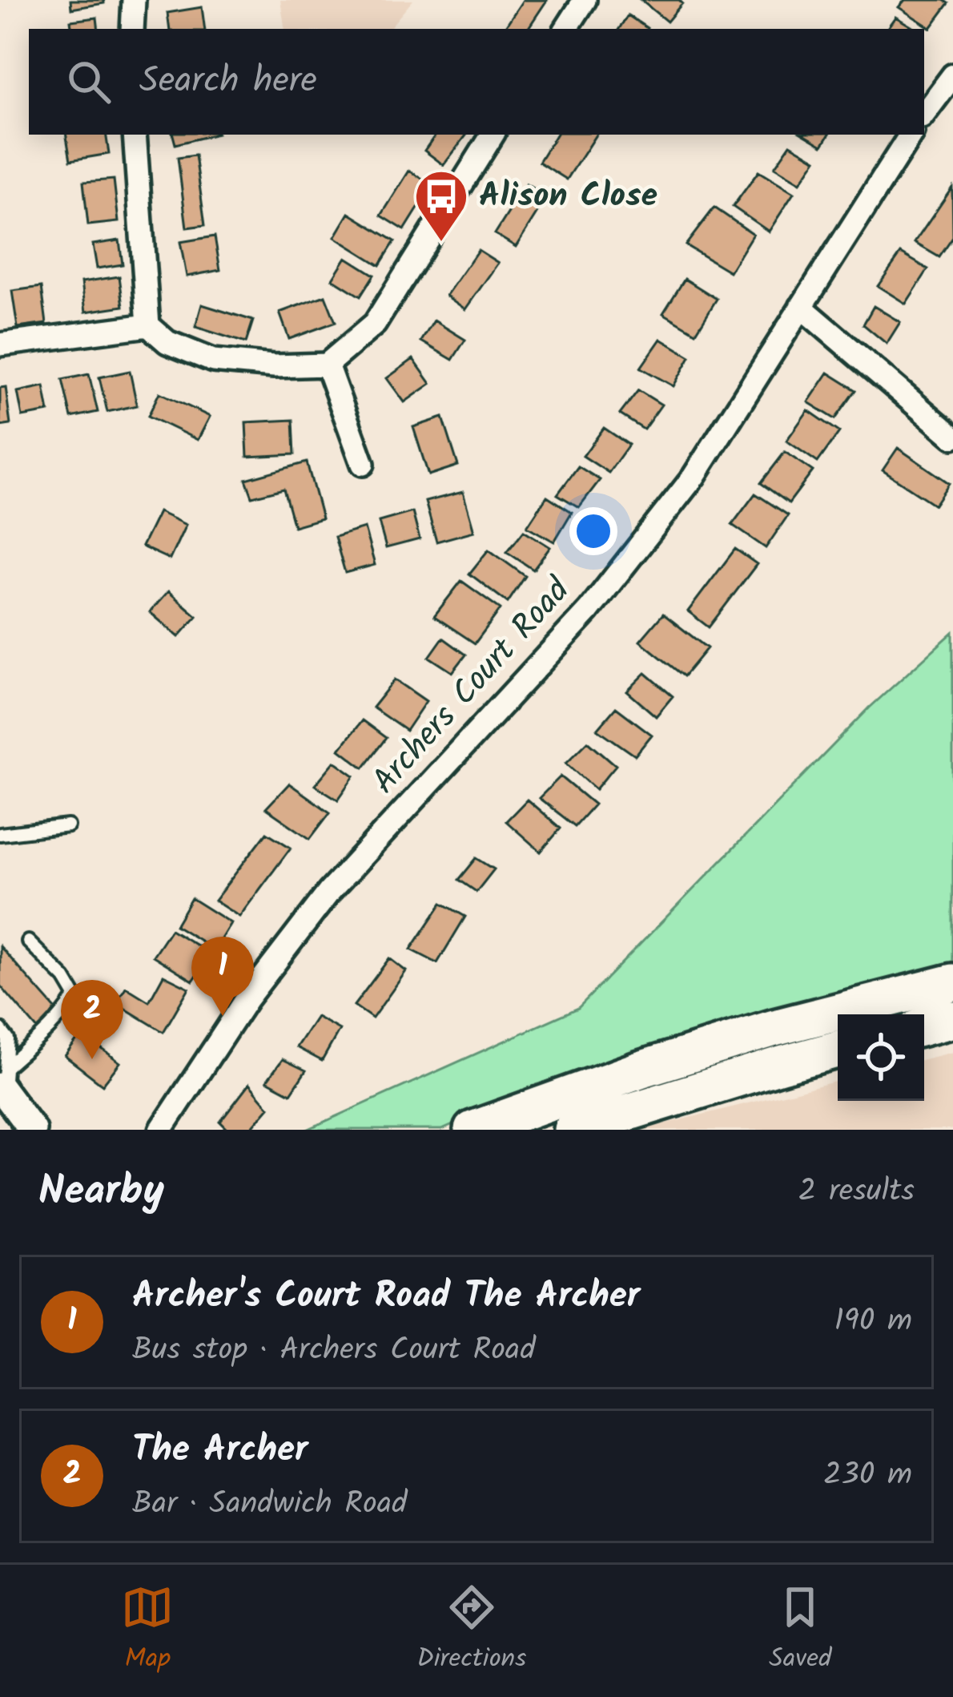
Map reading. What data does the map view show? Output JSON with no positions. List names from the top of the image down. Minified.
{"streets":{"street":["Archers Court Road"]},"places":{"bus stop":["Alison Close"]},"page":{"search":"Search here","pins":["1","2"],"heading":["Nearby","2 results"],"list":[{"mark":"1","name":"Archer's Court Road The Archer","note":"Bus stop · Archers Court Road","value":"190 m"},{"mark":"2","name":"The Archer","note":"Bar · Sandwich Road","value":"230 m"}],"nav":["Map","Directions","Saved"]}}
